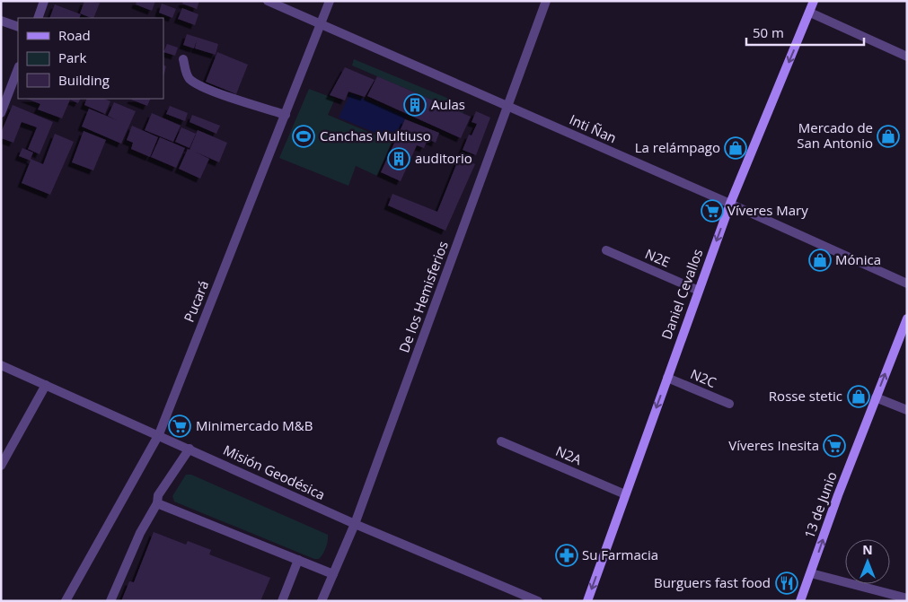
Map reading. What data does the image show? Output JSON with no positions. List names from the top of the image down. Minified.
{"streets":{"street":["Inti Ñan","N2E","Daniel Cevallos","De los Hemisferios","Pucará","N2C","N2A","Misión Geodésica","13 de Junio"]},"crossings":[["Inti Ñan","Daniel Cevallos"],["Inti Ñan","De los Hemisferios"],["Inti Ñan","Pucará"],["N2E","Daniel Cevallos"],["Daniel Cevallos","N2C"],["Daniel Cevallos","N2A"],["De los Hemisferios","Misión Geodésica"],["Pucará","Misión Geodésica"]],"one_way":["Daniel Cevallos","13 de Junio"],"places":{"building":["Aulas","auditorio"],"sports":["Canchas Multiuso"],"shop":["Mercado de San Antonio","La relámpago","Mónica","Rosse stetic"],"supermarket":["Víveres Mary","Minimercado M&B","Víveres Inesita"],"pharmacy":["Su Farmacia"],"restaurant":["Burguers fast food"]},"legend":["Road","Park","Building"],"scale_bar":"50 m","north":"top"}
